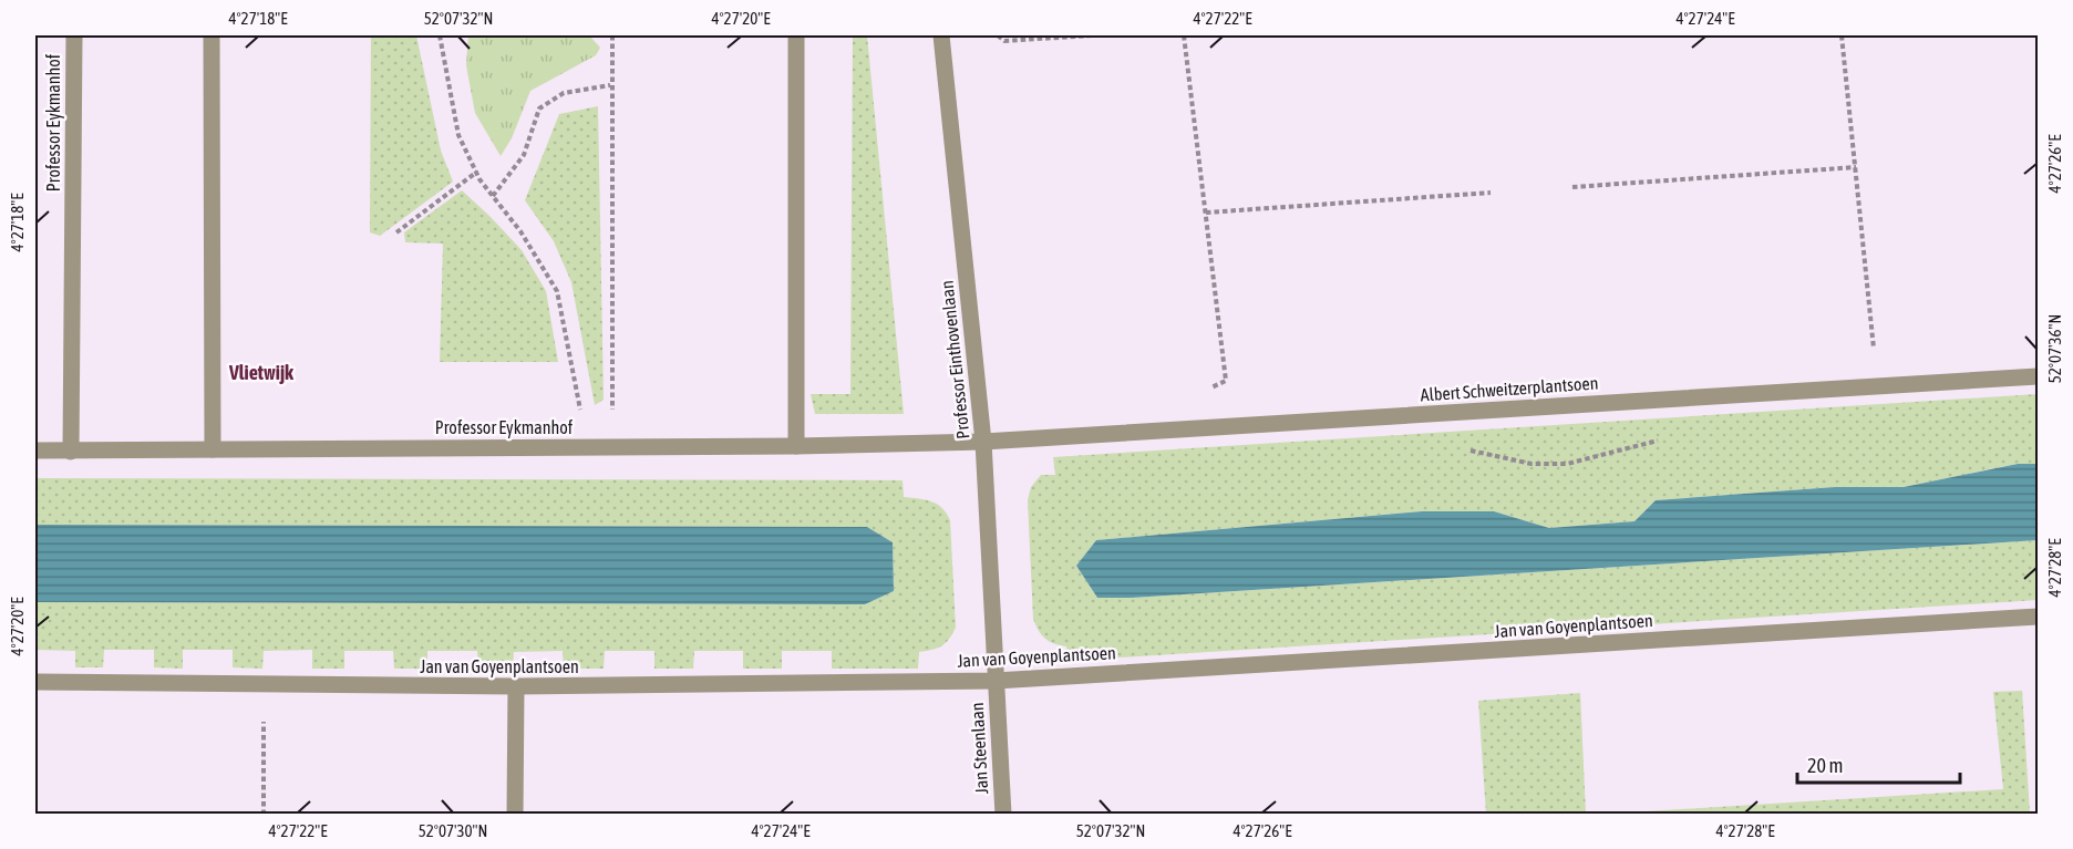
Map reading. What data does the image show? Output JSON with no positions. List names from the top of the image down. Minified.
{"streets":{"street":["Professor Eykmanhof","Professor Einthovenlaan","Albert Schweitzerplantsoen","Jan van Goyenplantsoen","Jan Steenlaan"]},"crossings":[["Professor Eykmanhof","Professor Einthovenlaan"],["Professor Eykmanhof","Albert Schweitzerplantsoen"],["Professor Einthovenlaan","Albert Schweitzerplantsoen"],["Professor Einthovenlaan","Jan van Goyenplantsoen"],["Professor Einthovenlaan","Jan Steenlaan"],["Jan van Goyenplantsoen","Jan Steenlaan"]],"districts":["Vlietwijk"],"scale_bar":"20 m","coordinates":["4°27'18\"E","52°07'32\"N","4°27'20\"E","4°27'22\"E","4°27'24\"E","4°27'26\"E","52°07'36\"N","4°27'28\"E","52°07'30\"N"]}
